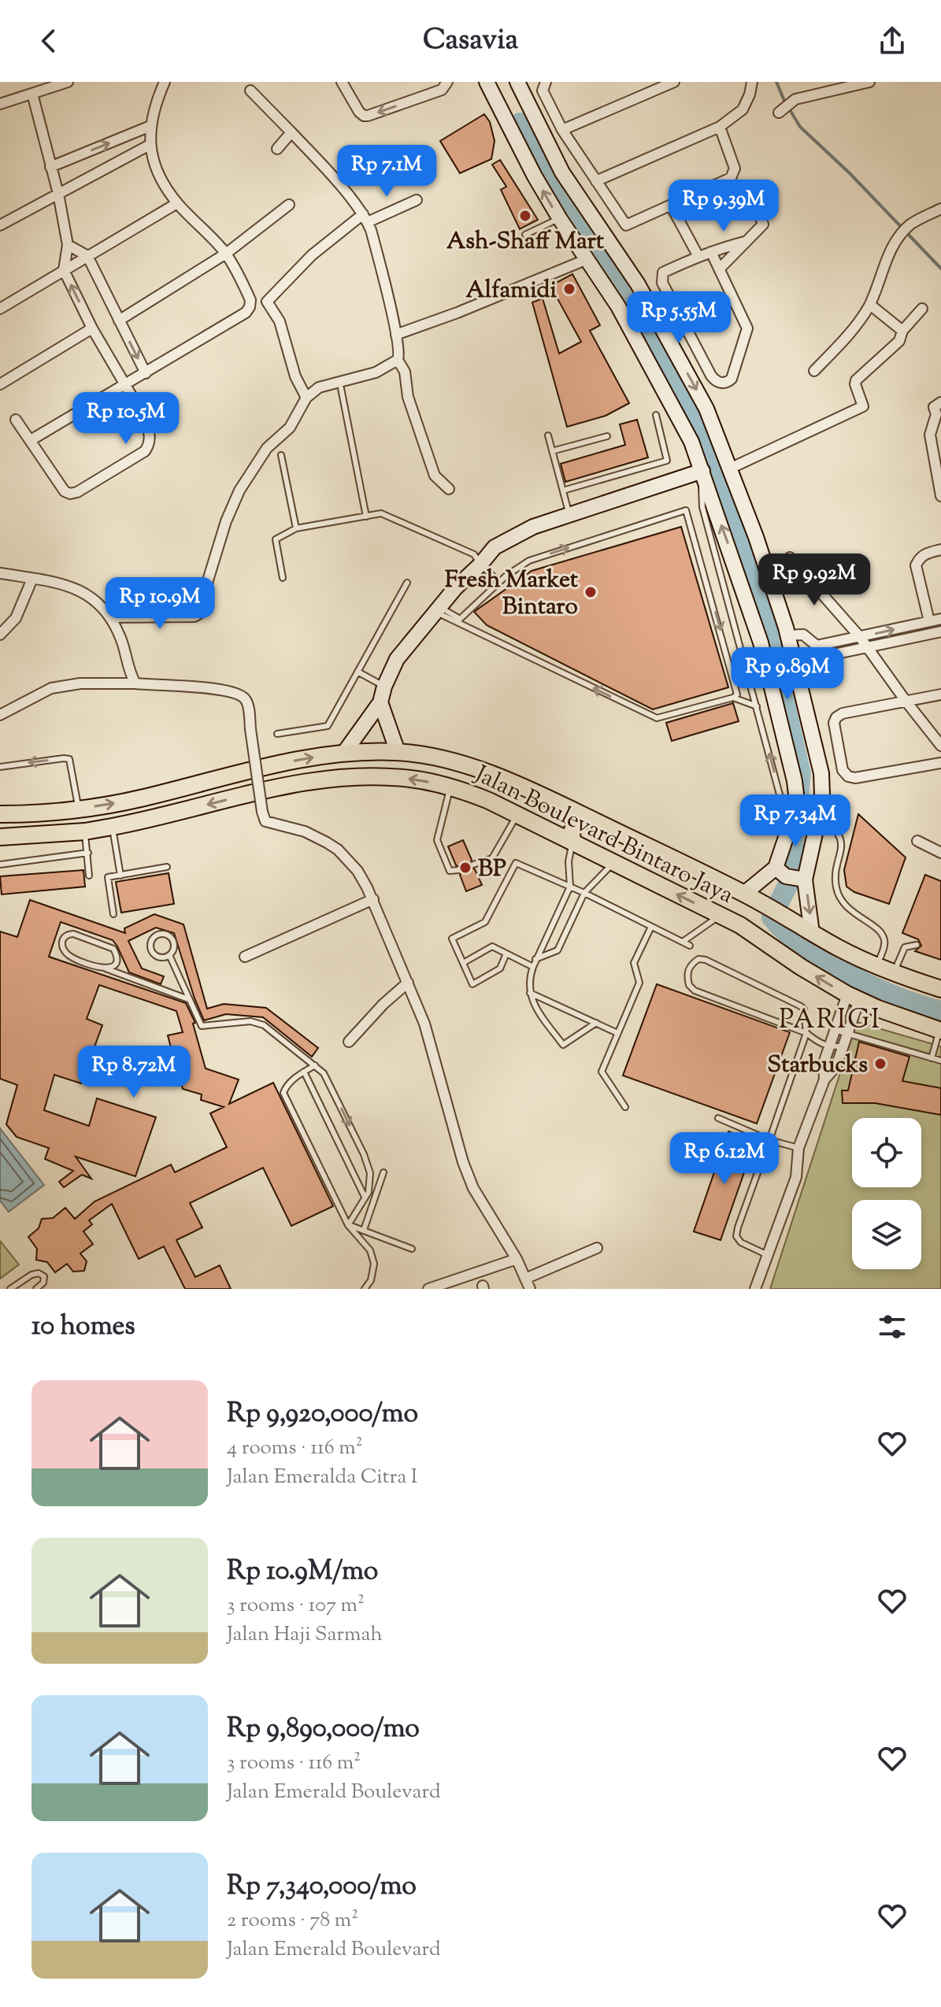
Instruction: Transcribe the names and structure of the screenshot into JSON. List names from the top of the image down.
{
  "streets": {
    "main road": ["Jalan Boulevard Bintaro Jaya"]
  },
  "districts": ["PARIGI"],
  "places": [
    "Ash-Shaff Mart",
    "Alfamidi",
    "Fresh Market Bintaro",
    "BP",
    "Starbucks"
  ],
  "page": {
    "header": "Casavia",
    "price": [
      "Rp 7.1M",
      "Rp 9.39M",
      "Rp 5.55M",
      "Rp 10.5M",
      "Rp 9.92M",
      "Rp 10.9M",
      "Rp 9.89M",
      "Rp 7.34M",
      "Rp 8.72M",
      "Rp 6.12M"
    ],
    "heading": "10 homes",
    "list": [
      {
        "name": "Rp 9,920,000/mo",
        "note": "4 rooms · 116 m² · Jalan Emeralda Citra I"
      },
      {
        "name": "Rp 10.9M/mo",
        "note": "3 rooms · 107 m² · Jalan Haji Sarmah"
      },
      {
        "name": "Rp 9,890,000/mo",
        "note": "3 rooms · 116 m² · Jalan Emerald Boulevard"
      },
      {
        "name": "Rp 7,340,000/mo",
        "note": "2 rooms · 78 m² · Jalan Emerald Boulevard"
      }
    ]
  }
}
